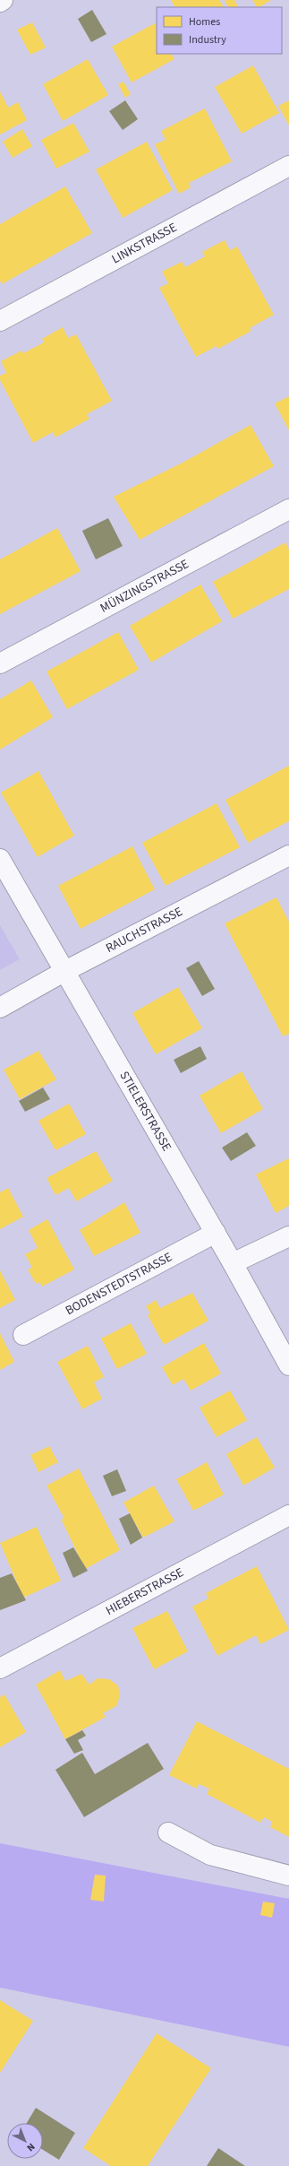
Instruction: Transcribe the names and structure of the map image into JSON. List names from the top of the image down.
{
  "streets": {
    "street": [
      "LINKSTRASSE",
      "MÜNZINGSTRASSE",
      "RAUCHSTRASSE",
      "STIELERSTRASSE",
      "BODENSTEDTSTRASSE",
      "HIEBERSTRASSE"
    ]
  },
  "crossings": [
    ["RAUCHSTRASSE", "STIELERSTRASSE"],
    ["STIELERSTRASSE", "BODENSTEDTSTRASSE"]
  ],
  "legend": ["Homes", "Industry"],
  "north": "bottom right"
}
